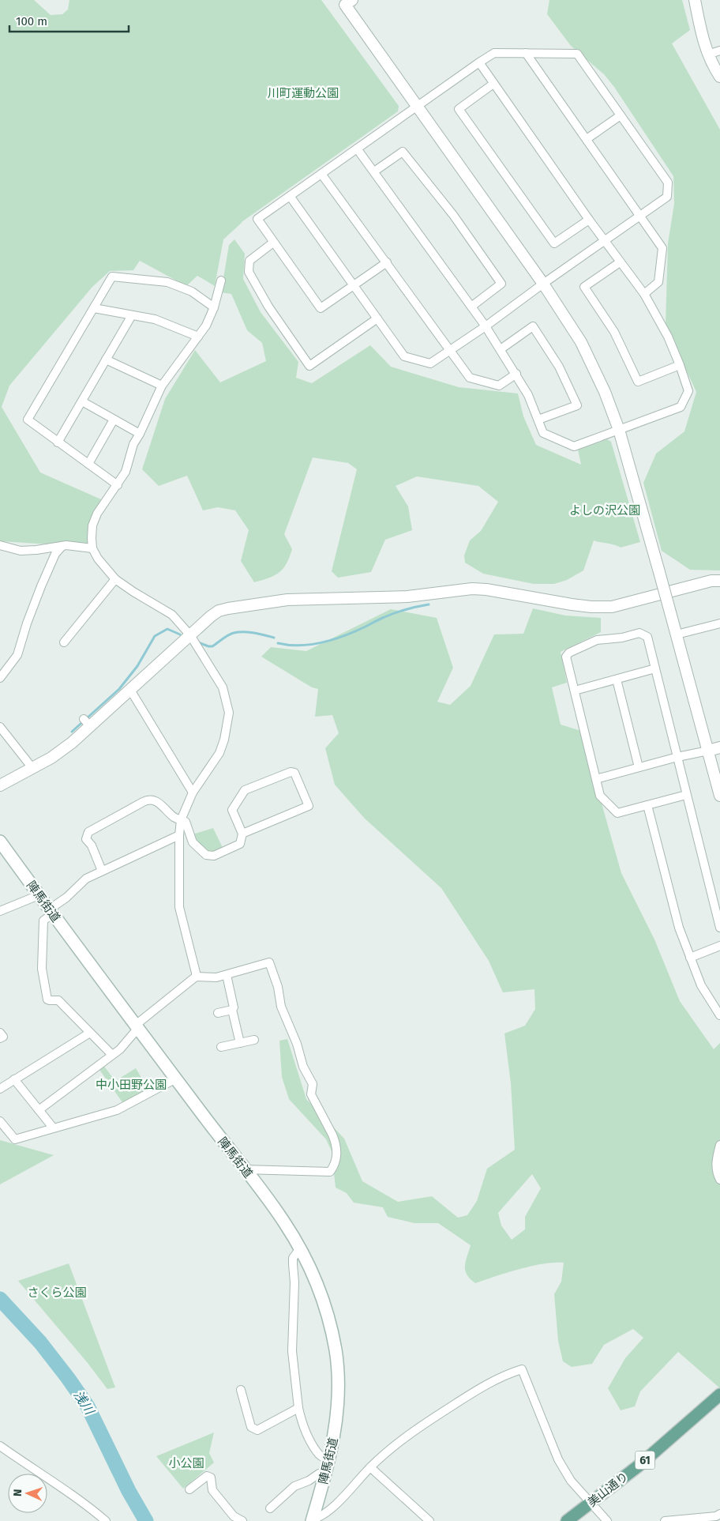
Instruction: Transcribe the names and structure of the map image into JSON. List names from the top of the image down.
{
  "streets": {
    "main road": ["陣馬街道", "61", "美山通り"]
  },
  "water": ["浅川"],
  "parks": [
    "川町運動公園",
    "よしの沢公園",
    "中小田野公園",
    "さくら公園",
    "小公園"
  ],
  "scale_bar": "100 m",
  "north": "left"
}
